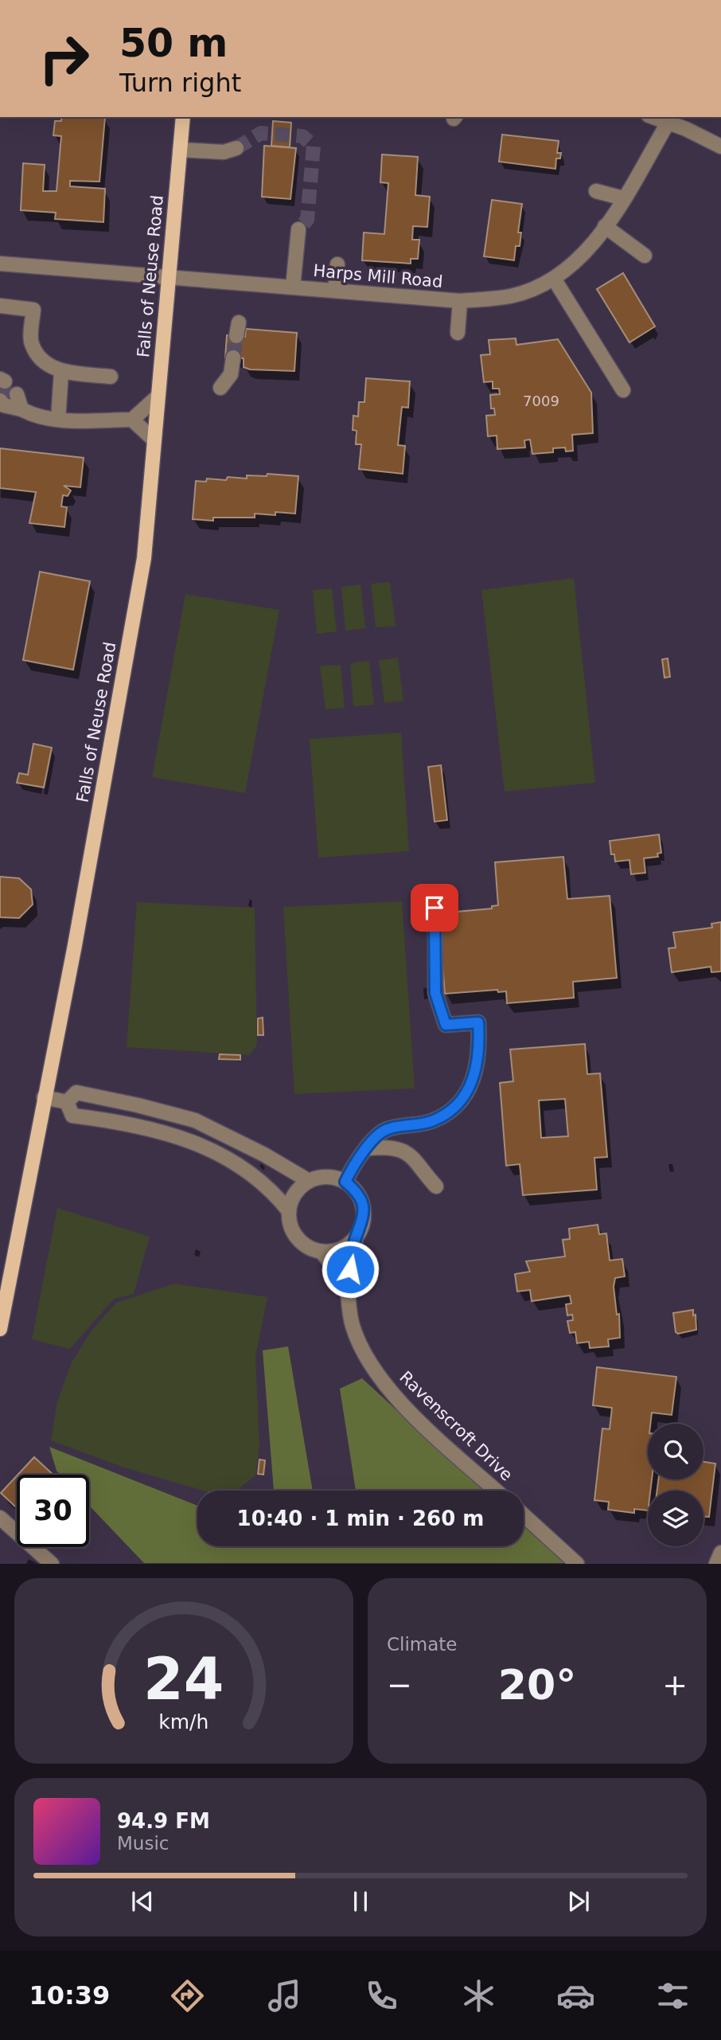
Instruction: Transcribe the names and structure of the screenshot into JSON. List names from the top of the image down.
{
  "streets": {
    "main road": ["Falls of Neuse Road"],
    "street": ["Harps Mill Road", "Ravenscroft Drive"]
  },
  "crossings": [
    ["Falls of Neuse Road", "Harps Mill Road"]
  ],
  "house_numbers": ["7009"],
  "page": {
    "turn": ["50 m", "Turn right"],
    "limit": "30",
    "trip": "10:40 · 1 min · 260 m",
    "tile": "Climate",
    "heat": ["−", "20°", "+"],
    "song": ["94.9 FM", "Music"],
    "tabs": "10:39",
    "gauge": ["24", "km/h"]
  }
}
